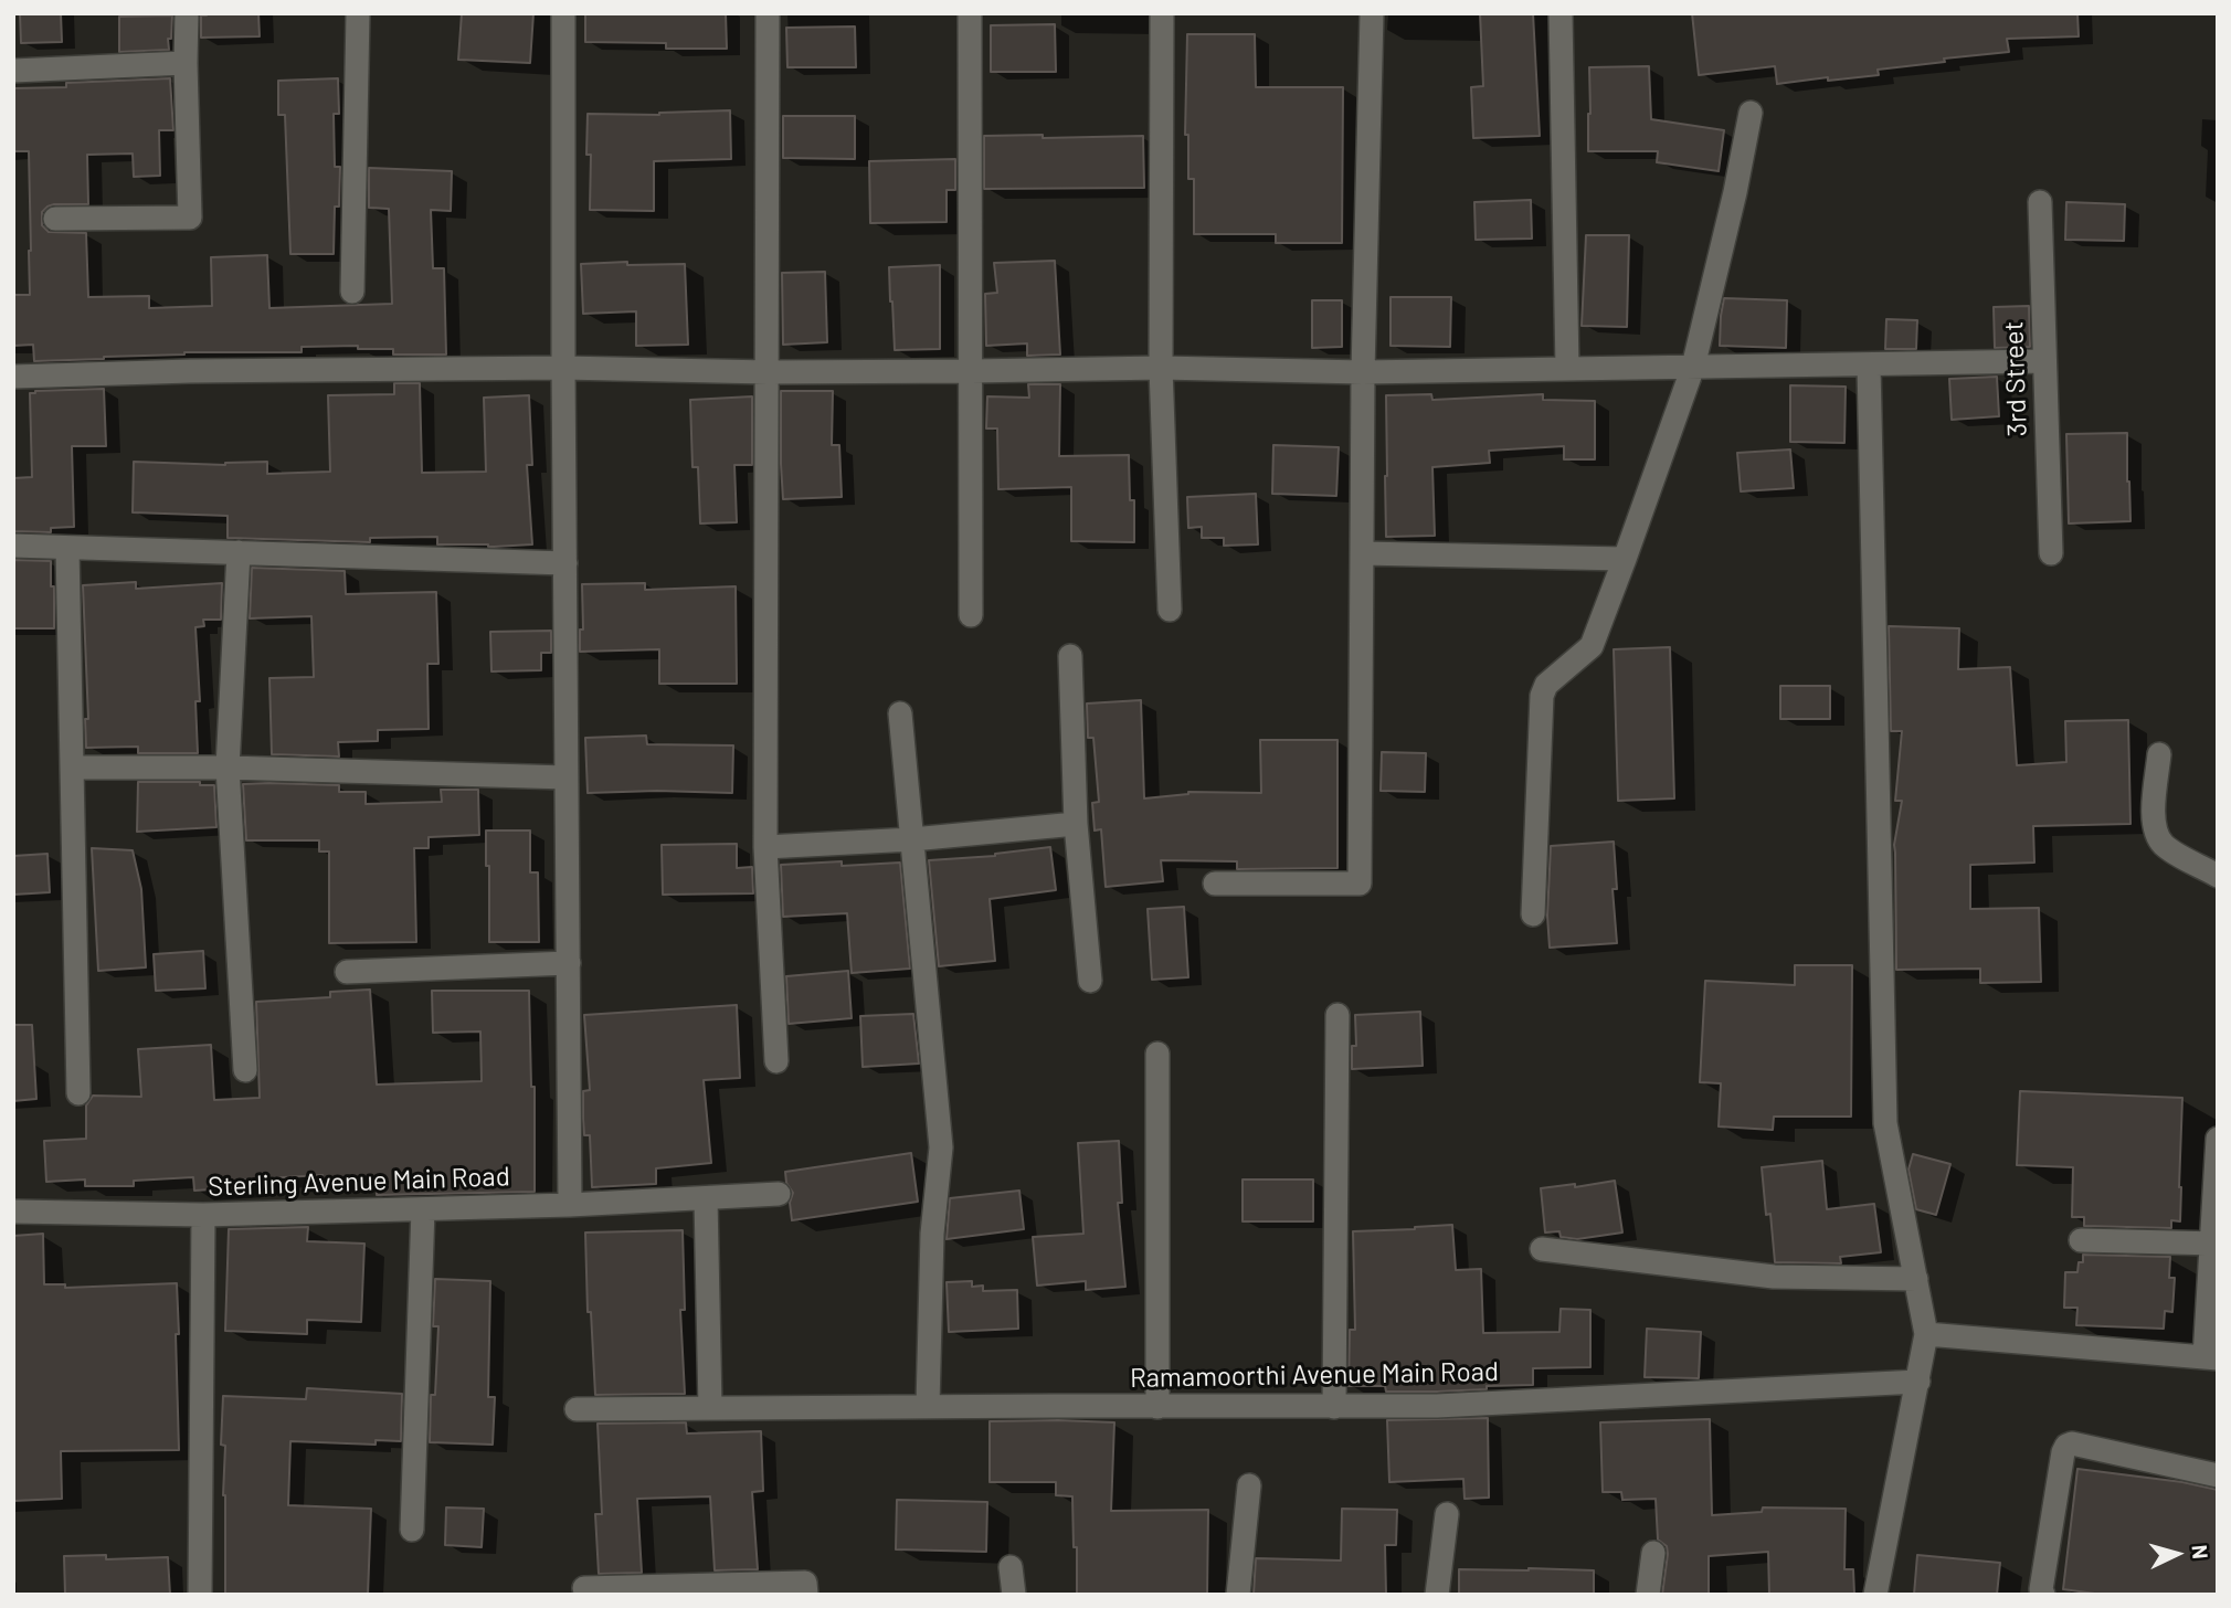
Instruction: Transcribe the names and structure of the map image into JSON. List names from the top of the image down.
{
  "streets": {
    "street": ["3rd Street", "Sterling Avenue Main Road", "Ramamoorthi Avenue Main Road"]
  },
  "north": "right"
}
